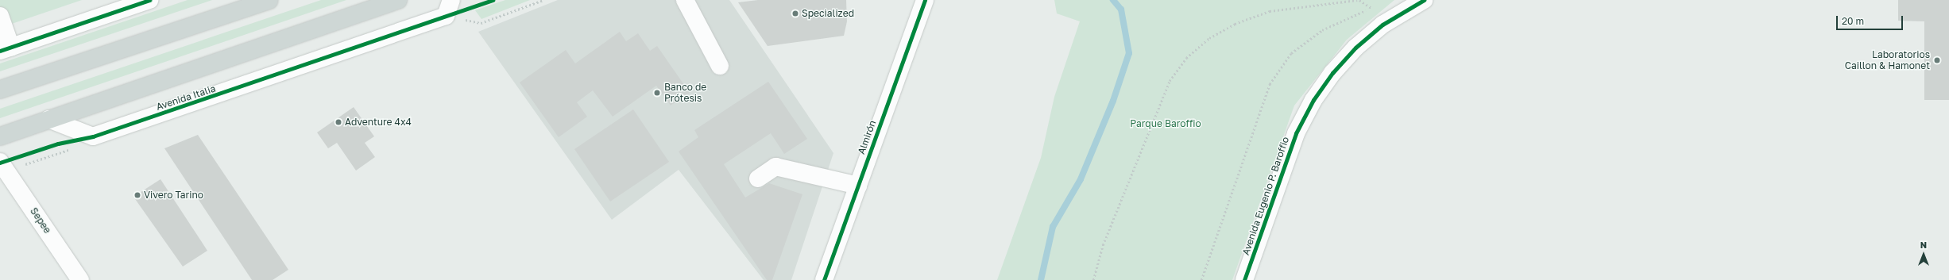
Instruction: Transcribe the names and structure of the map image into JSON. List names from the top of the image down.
{
  "streets": {
    "street": [
      "Avenida Italia",
      "Almirón",
      "Avenida Eugenio P. Baroffio",
      "Sepee"
    ]
  },
  "parks": ["Parque Baroffio"],
  "places": [
    "Specialized",
    "Laboratorios Caillon & Hamonet",
    "Banco de Prótesis",
    "Adventure 4x4",
    "Vivero Tarino"
  ],
  "scale_bar": "20 m",
  "north": "top"
}
